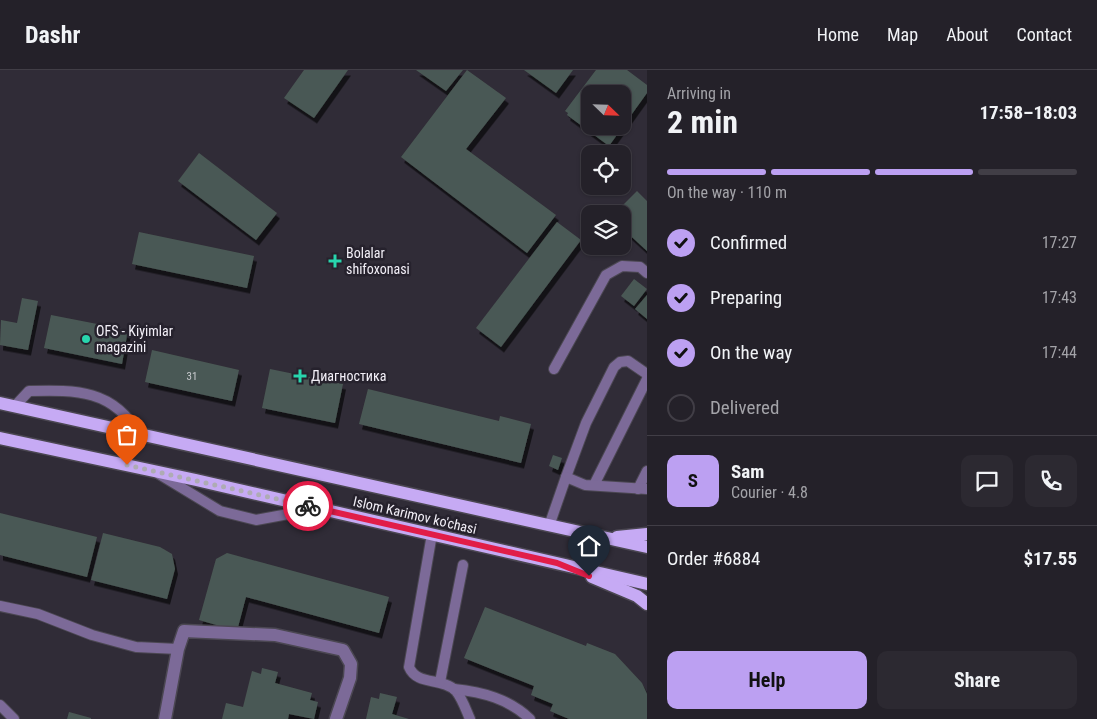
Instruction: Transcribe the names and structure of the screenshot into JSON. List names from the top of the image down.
{
  "streets": {
    "main road": ["Islom Karimov ko'chasi"]
  },
  "places": {
    "health": ["Bolalar shifoxonasi", "Диагностика"],
    "other": ["OFS - Kiyimlar magazini"]
  },
  "house_numbers": ["31"],
  "north": "bottom right",
  "page": {
    "header": "Dashr",
    "nav": [
      "Home",
      "Map",
      "About",
      "Contact"
    ],
    "heading": ["2 min", "Arriving in", "17:58–18:03"],
    "panel": [
      "Sam",
      "Courier · 4.8",
      "Order #6884",
      "$17.55"
    ],
    "bar": "On the way · 110 m",
    "list": [
      ["Confirmed", "17:27"],
      ["Preparing", "17:43"],
      ["On the way", "17:44"],
      "Delivered"
    ],
    "round": "S",
    "buttons": ["Help", "Share"]
  }
}
